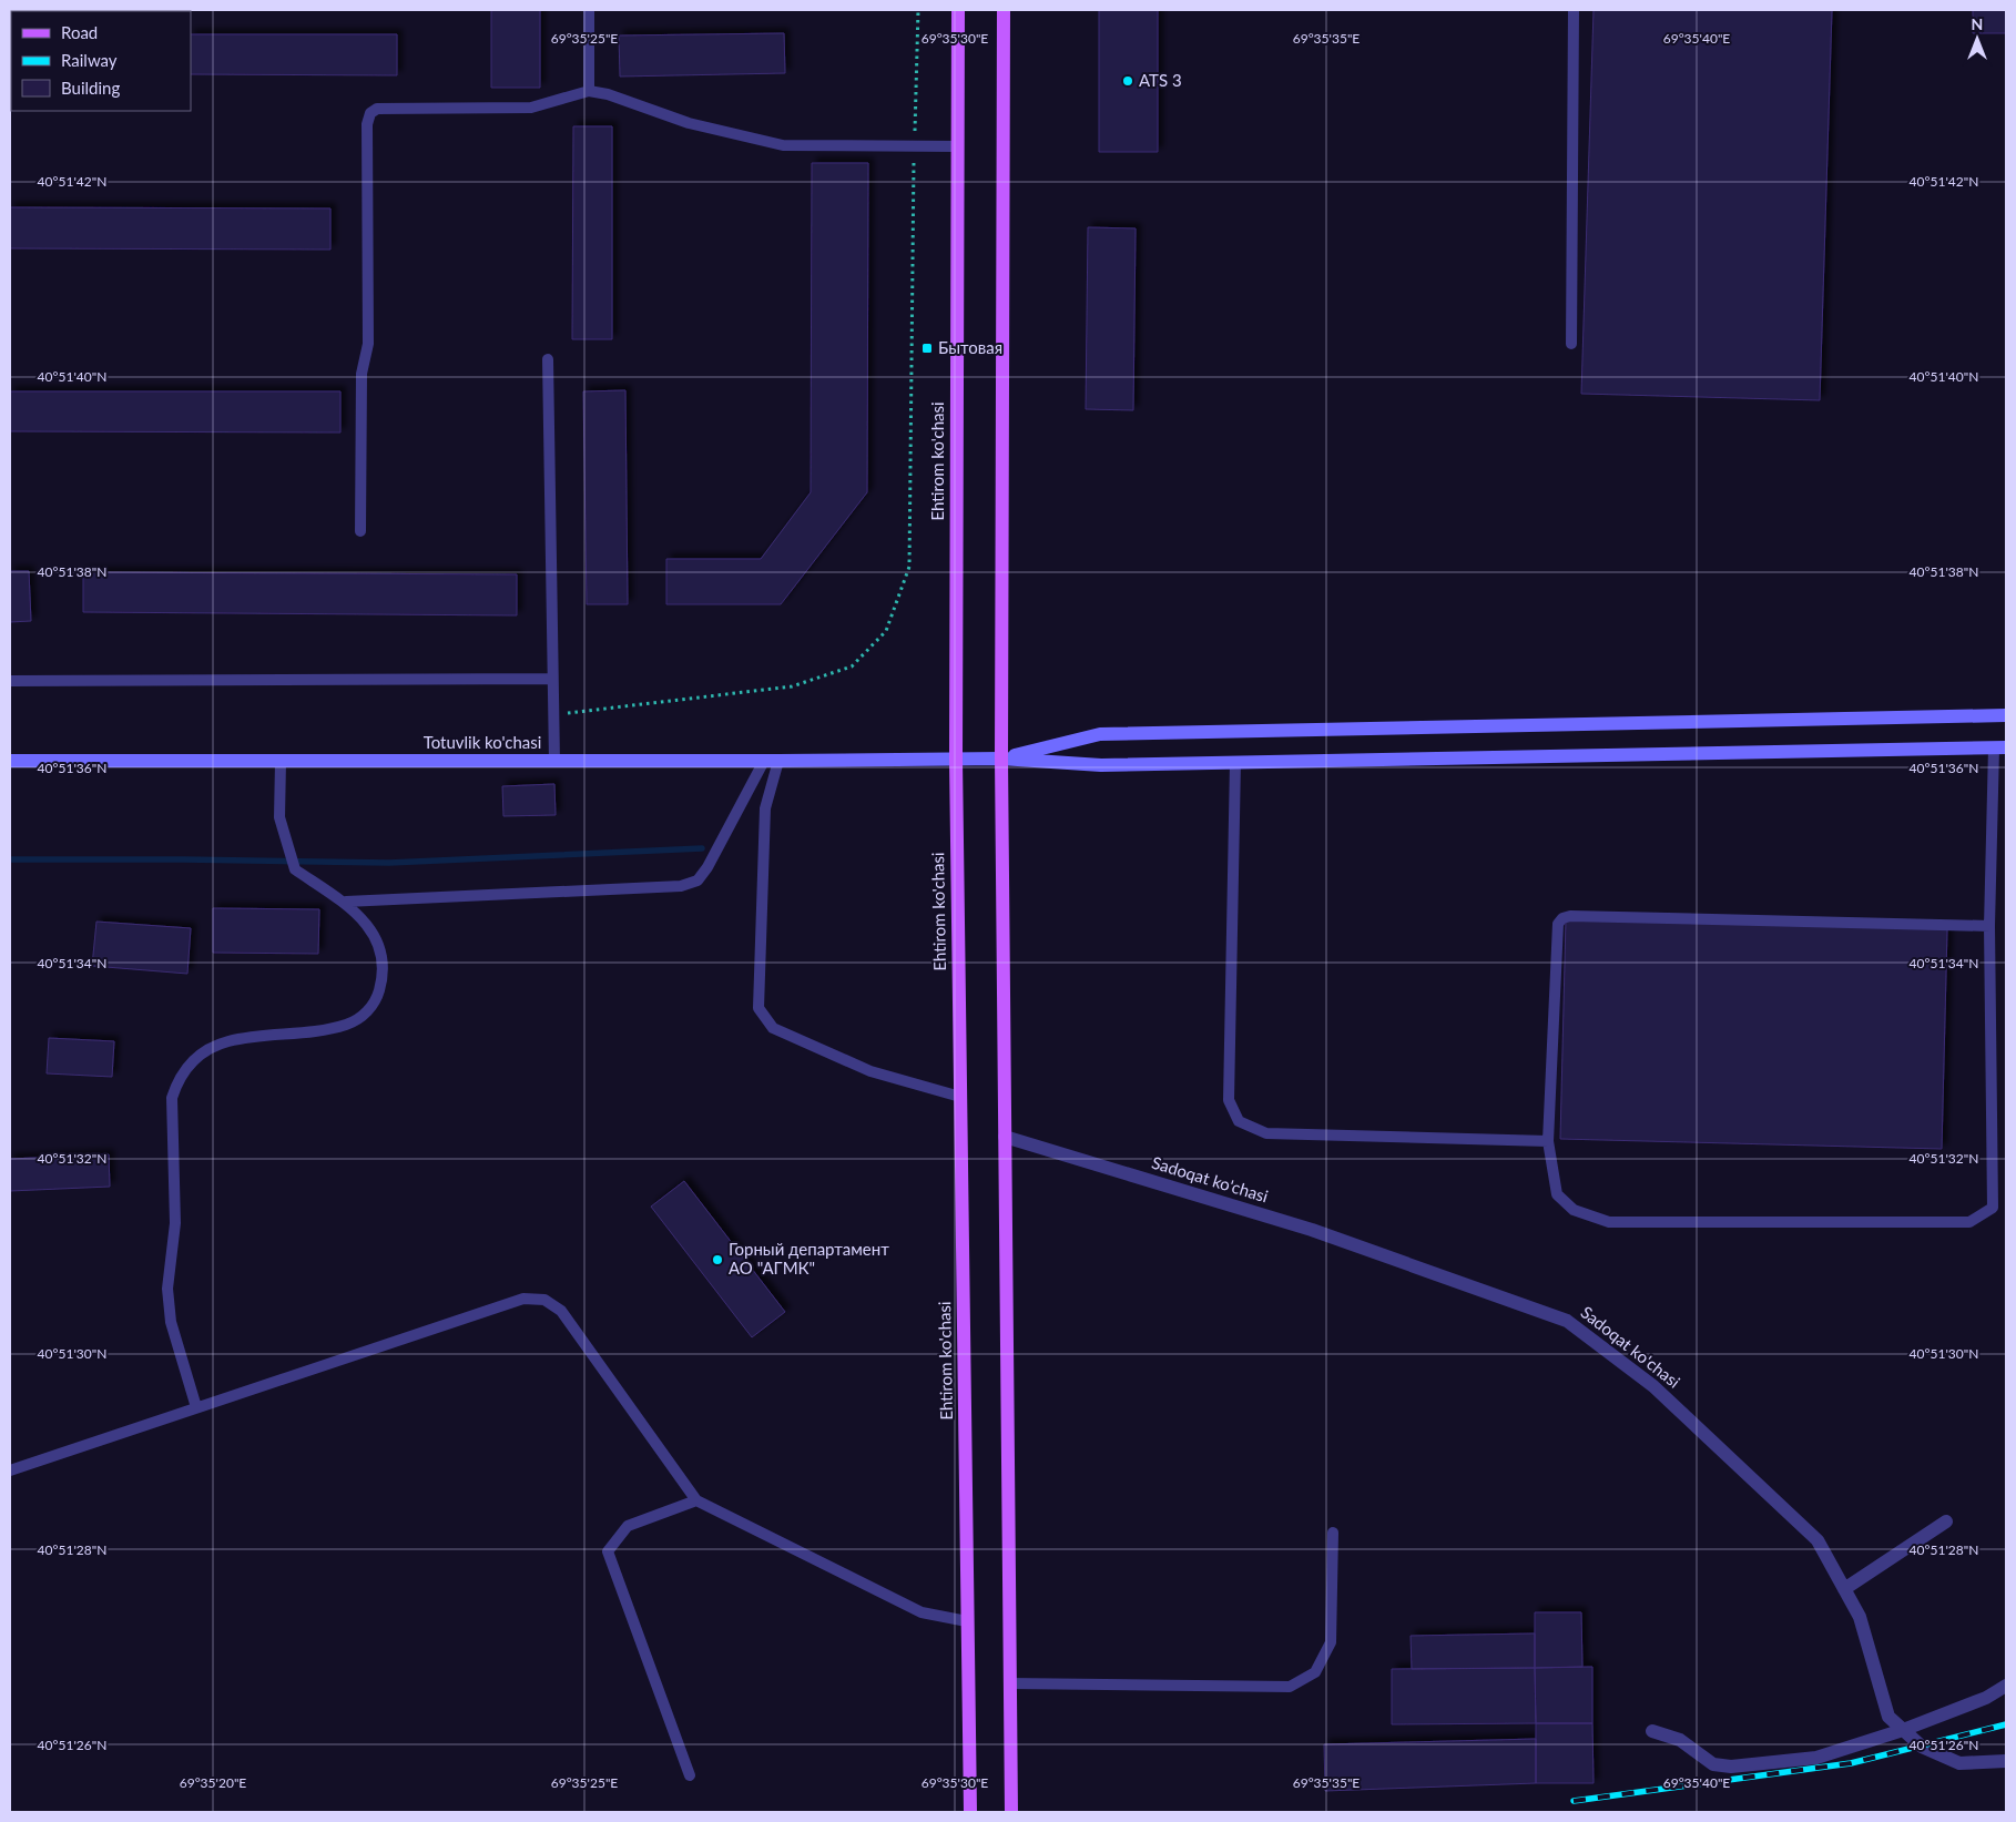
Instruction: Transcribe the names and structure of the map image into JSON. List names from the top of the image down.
{
  "streets": {
    "main road": ["Ehtirom ko'chasi", "Totuvlik ko'chasi"],
    "street": ["Sadoqat ko'chasi"]
  },
  "crossings": [
    ["Ehtirom ko'chasi", "Totuvlik ko'chasi"]
  ],
  "places": {
    "other": ["ATS 3", "Горный департамент АО \"АГМК\""],
    "transit": ["Бытовая"]
  },
  "legend": ["Road", "Railway", "Building"],
  "north": "top",
  "coordinates": [
    "69°35'25\"E",
    "69°35'30\"E",
    "69°35'35\"E",
    "69°35'40\"E",
    "40°51'42\"N",
    "40°51'40\"N",
    "40°51'38\"N",
    "40°51'36\"N",
    "40°51'34\"N",
    "40°51'32\"N",
    "40°51'30\"N",
    "40°51'28\"N",
    "40°51'26\"N",
    "69°35'20\"E"
  ]
}
